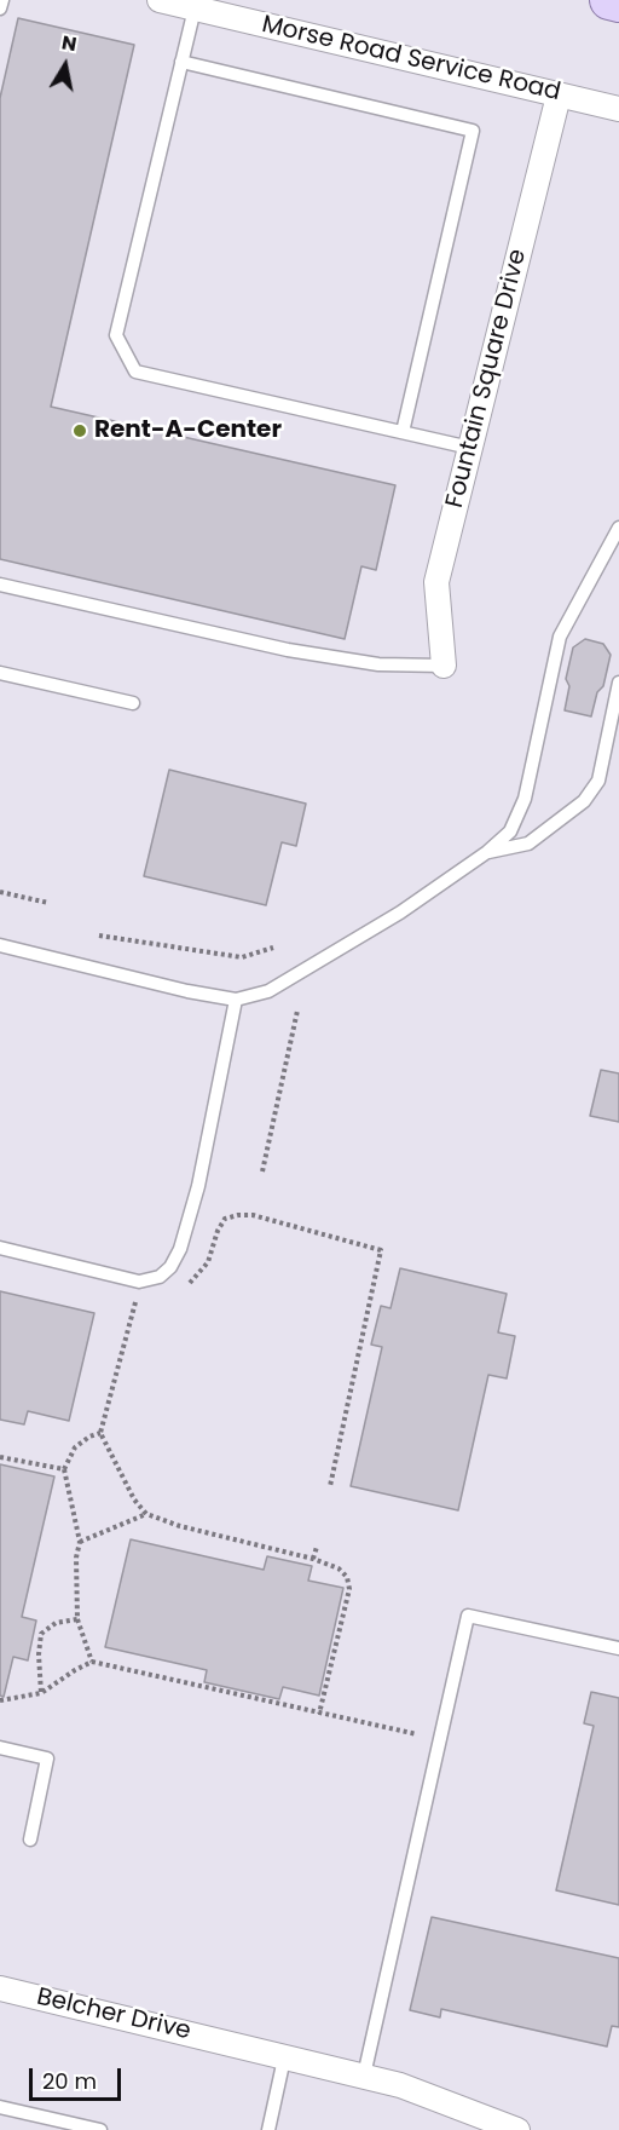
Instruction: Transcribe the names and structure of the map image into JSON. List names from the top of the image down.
{
  "streets": {
    "street": ["Morse Road Service Road", "Fountain Square Drive", "Belcher Drive"]
  },
  "crossings": [
    ["Morse Road Service Road", "Fountain Square Drive"]
  ],
  "places": ["Rent-A-Center"],
  "scale_bar": "20 m",
  "north": "top"
}
